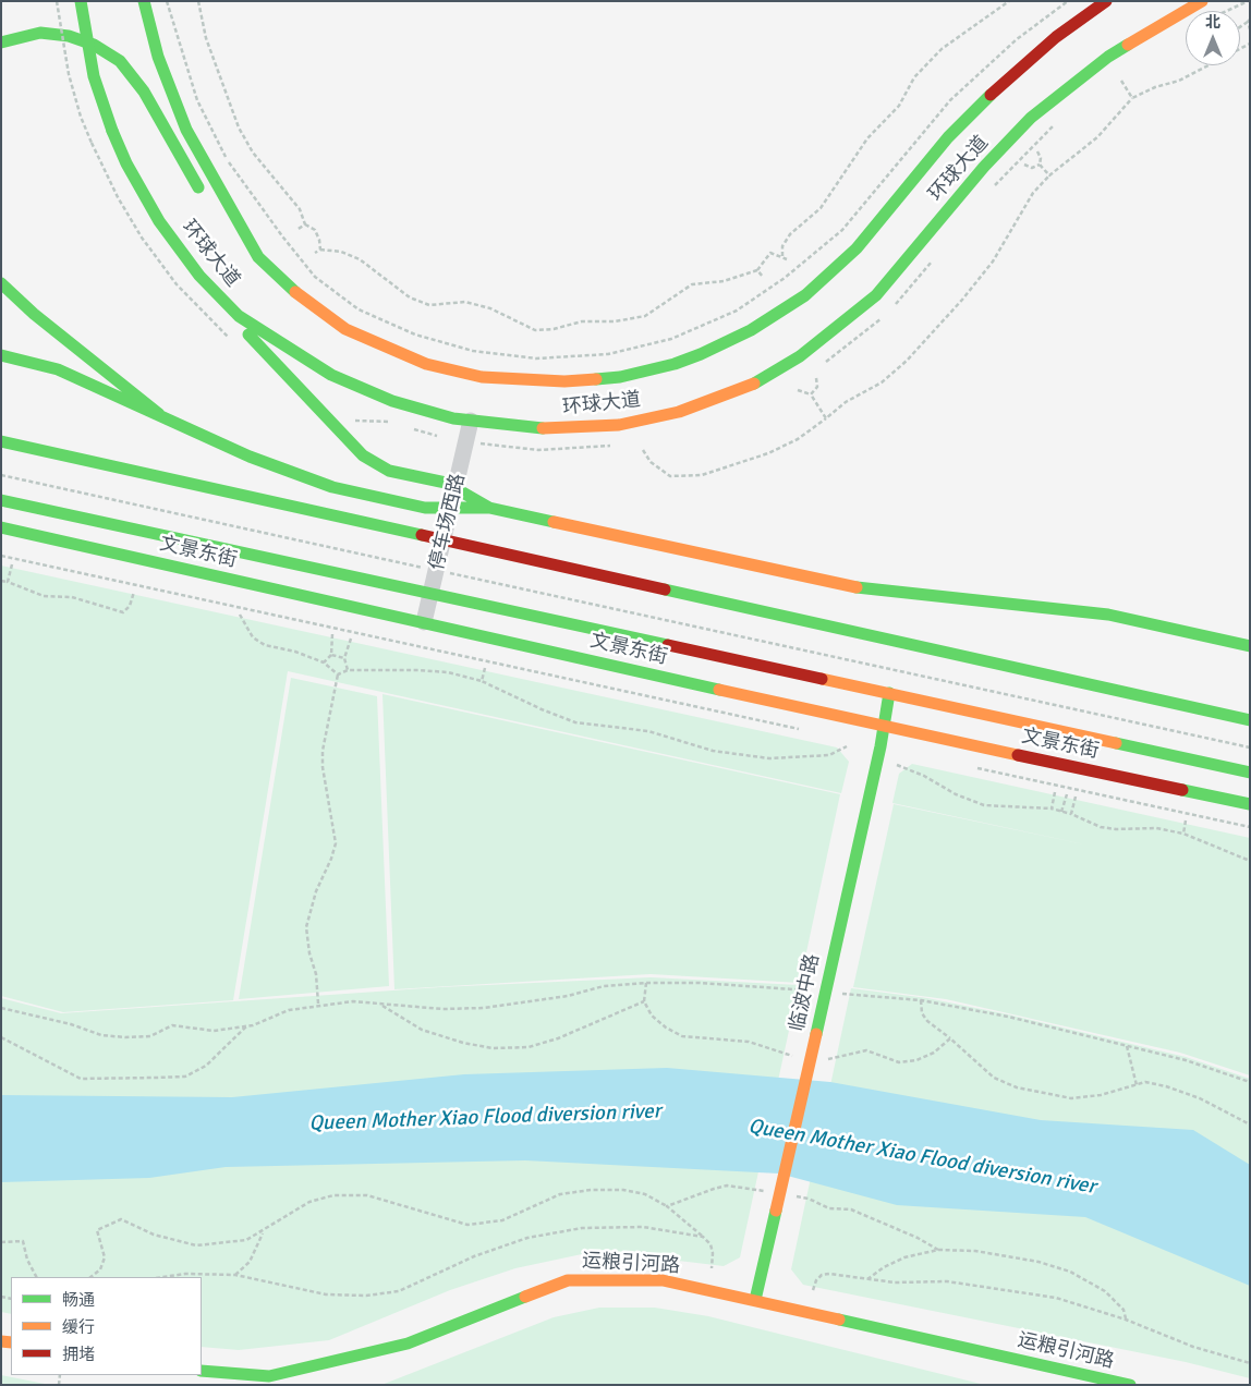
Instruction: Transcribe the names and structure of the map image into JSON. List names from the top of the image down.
{
  "streets": {
    "main road": [
      "环球大道",
      "文景东街",
      "临波中路",
      "运粮引河路"
    ],
    "street": ["停车场西路"]
  },
  "crossings": [
    ["环球大道", "停车场西路"],
    ["停车场西路", "文景东街"],
    ["文景东街", "临波中路"],
    ["临波中路", "运粮引河路"]
  ],
  "water": ["Queen Mother Xiao Flood diversion river"],
  "legend": ["畅通", "缓行", "拥堵"],
  "north": "top"
}
